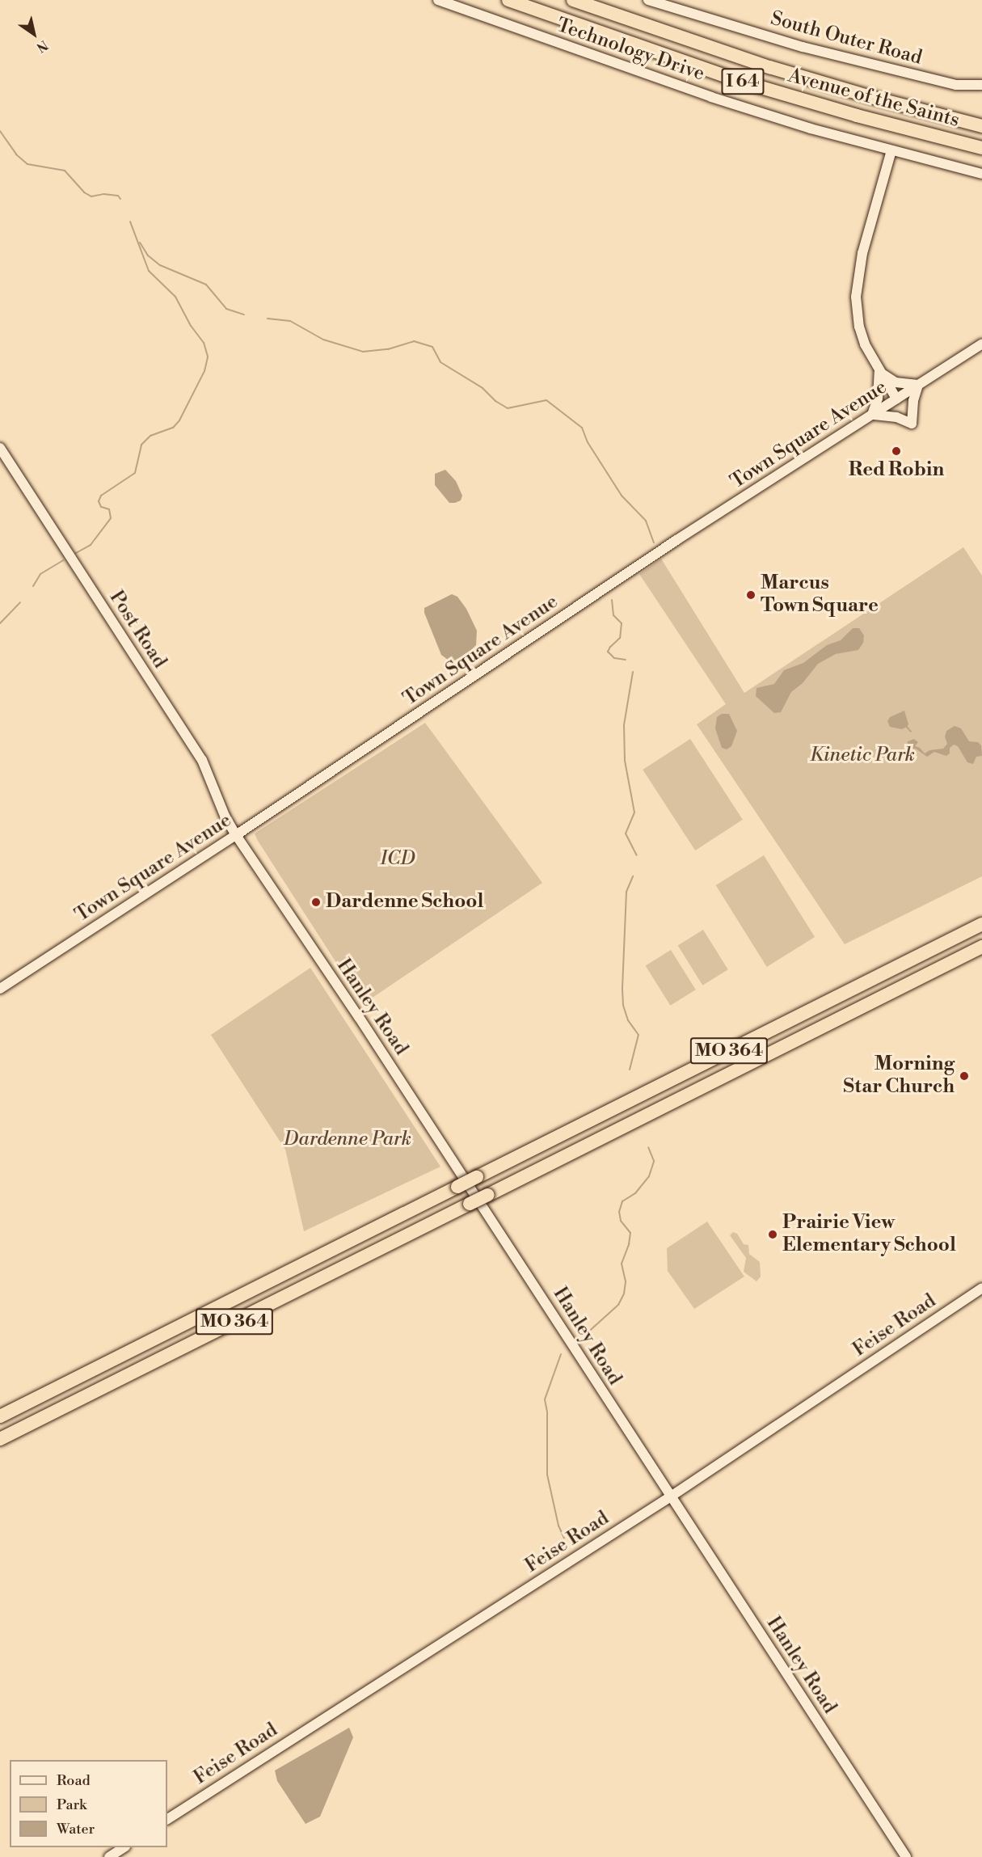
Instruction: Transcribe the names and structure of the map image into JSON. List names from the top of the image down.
{
  "streets": {
    "highway": ["I 64", "Avenue of the Saints", "MO 364"],
    "street": [
      "South Outer Road",
      "Technology Drive",
      "Town Square Avenue",
      "Post Road",
      "Hanley Road",
      "Feise Road"
    ]
  },
  "crossings": [
    ["Town Square Avenue", "Post Road"],
    ["Town Square Avenue", "Hanley Road"],
    ["Post Road", "Hanley Road"],
    ["Hanley Road", "Feise Road"]
  ],
  "parks": ["Kinetic Park", "ICD", "Dardenne Park"],
  "places": [
    "Red Robin",
    "Marcus Town Square",
    "Dardenne School",
    "Morning Star Church",
    "Prairie View Elementary School"
  ],
  "legend": ["Road", "Park", "Water"],
  "north": "bottom right"
}
